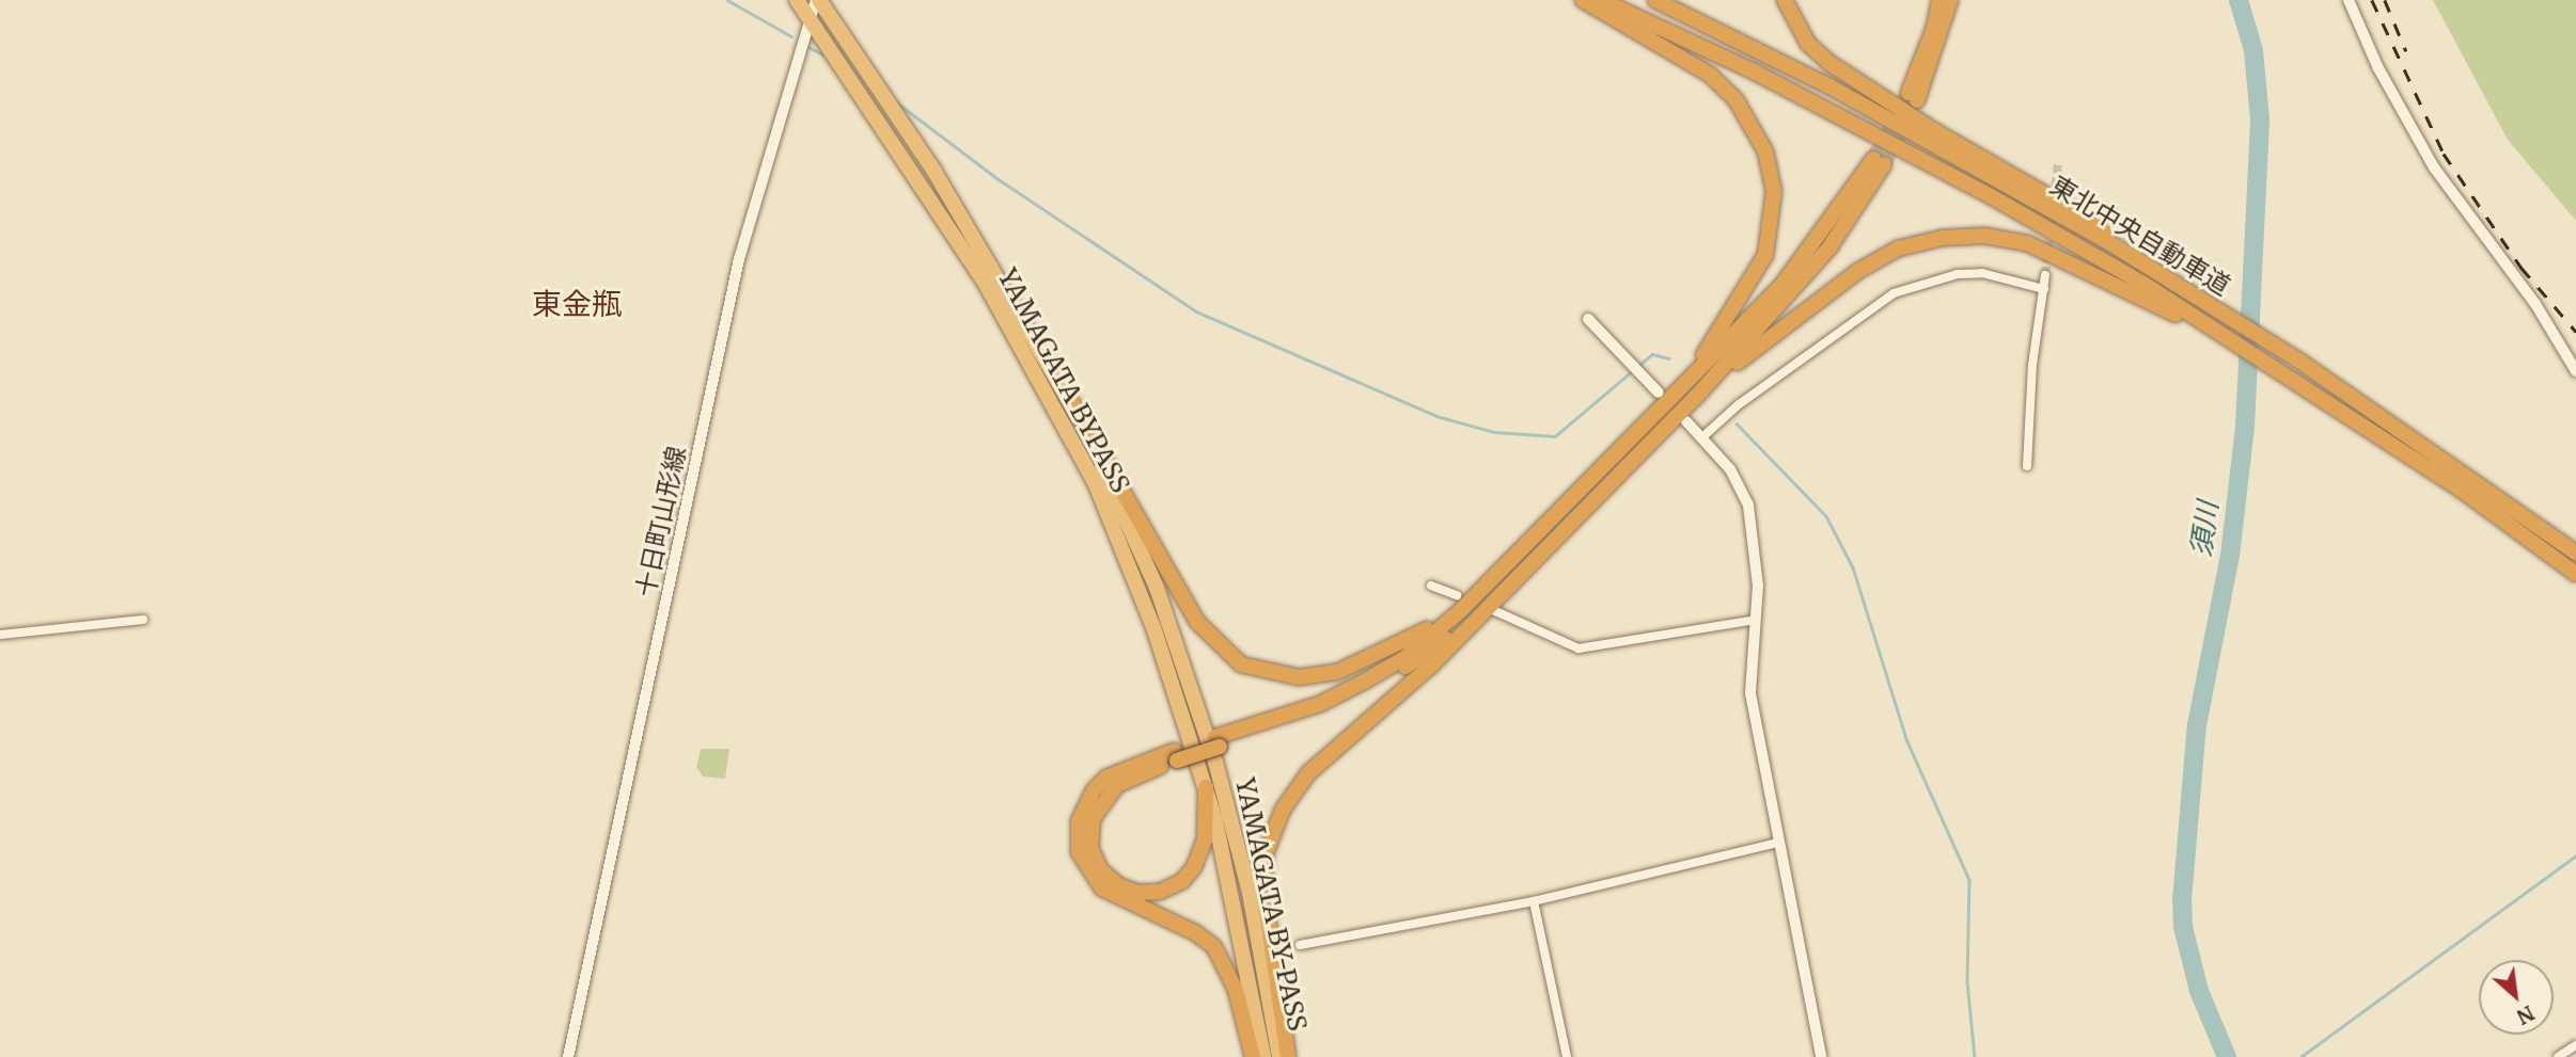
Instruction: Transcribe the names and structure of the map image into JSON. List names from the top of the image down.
{
  "streets": {
    "highway": ["東北中央自動車道", "YAMAGATA BYPASS"],
    "main road": ["十日町山形線"]
  },
  "crossings": [
    ["YAMAGATA BYPASS", "十日町山形線"]
  ],
  "districts": ["東金瓶"],
  "water": ["須川"],
  "north": "bottom right"
}
